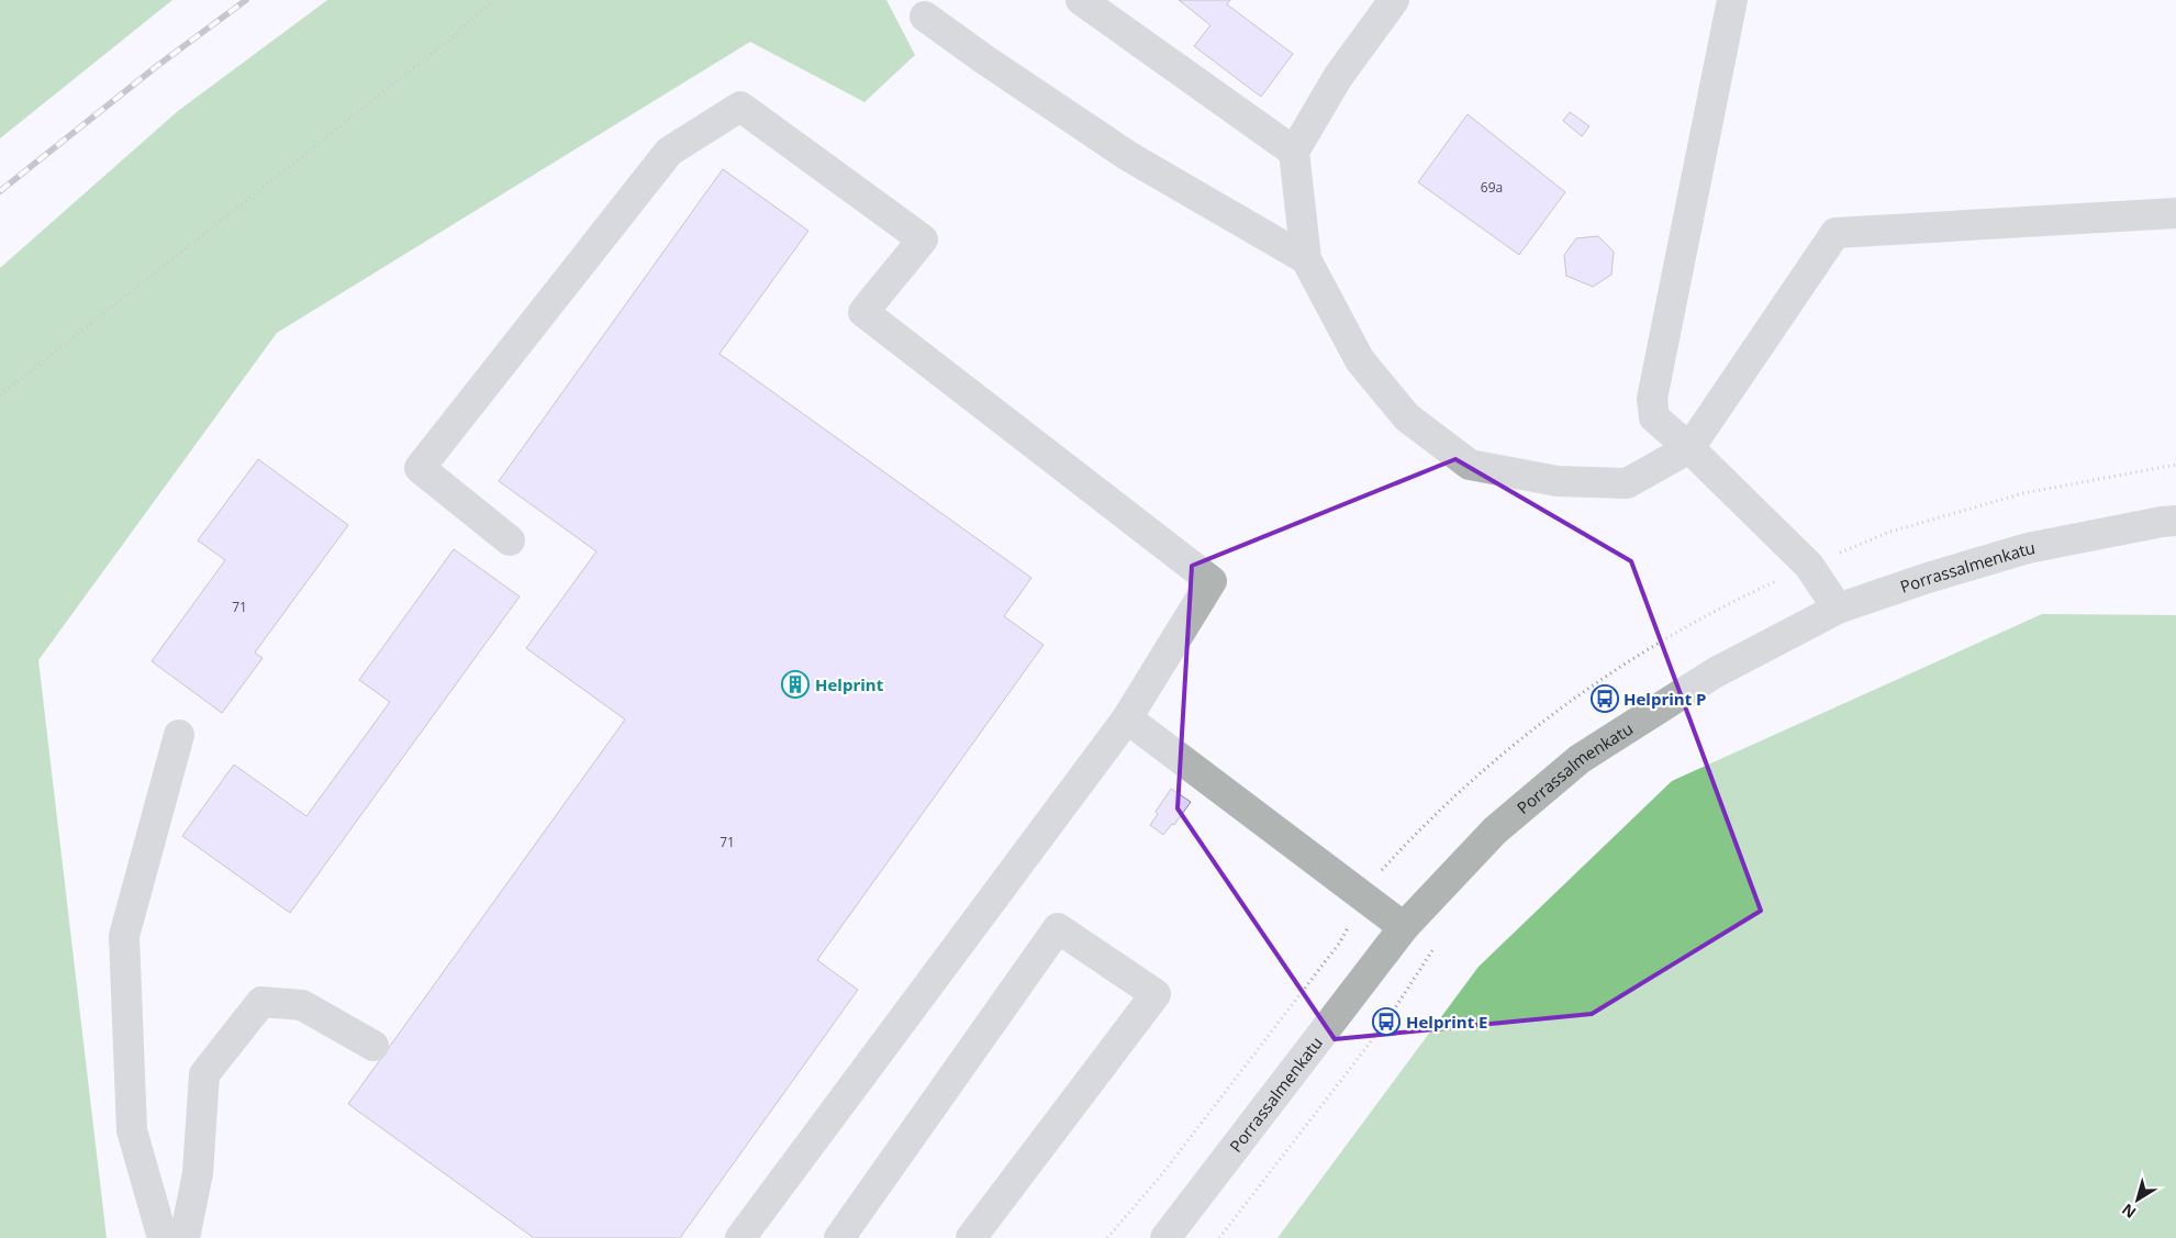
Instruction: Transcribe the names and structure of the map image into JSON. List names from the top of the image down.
{
  "streets": {
    "street": ["Porrassalmenkatu"]
  },
  "places": {
    "building": ["Helprint"],
    "bus stop": ["Helprint P", "Helprint E"]
  },
  "house_numbers": ["69a", "71", "71"],
  "north": "bottom left"
}
